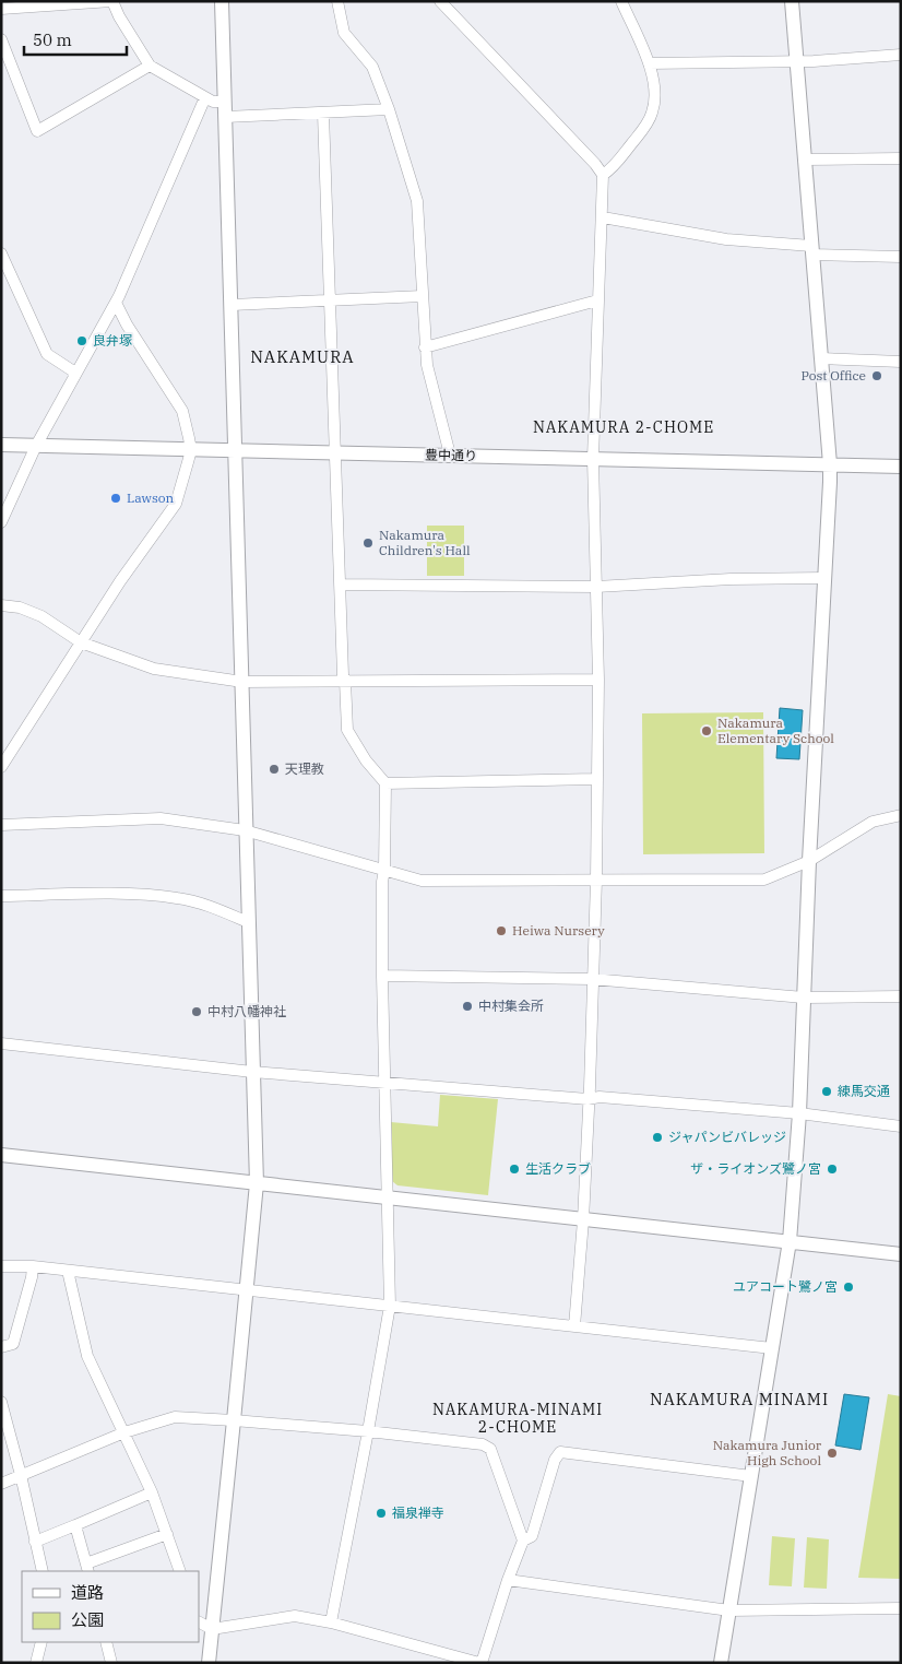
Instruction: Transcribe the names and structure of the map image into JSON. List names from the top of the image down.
{
  "streets": {
    "street": ["豊中通り"]
  },
  "districts": [
    "NAKAMURA",
    "NAKAMURA 2-CHOME",
    "NAKAMURA MINAMI",
    "NAKAMURA-MINAMI 2-CHOME"
  ],
  "places": [
    "良弁塚",
    "Post Office",
    "Lawson",
    "Nakamura Children's Hall",
    "Nakamura Elementary School",
    "天理教",
    "Heiwa Nursery",
    "中村集会所",
    "中村八幡神社",
    "練馬交通",
    "ジャパンビバレッジ",
    "生活クラブ",
    "ザ・ライオンズ鷺ノ宮",
    "ユアコート鷺ノ宮",
    "Nakamura Junior High School",
    "福泉禅寺"
  ],
  "legend": ["道路", "公園"],
  "scale_bar": "50 m"
}
